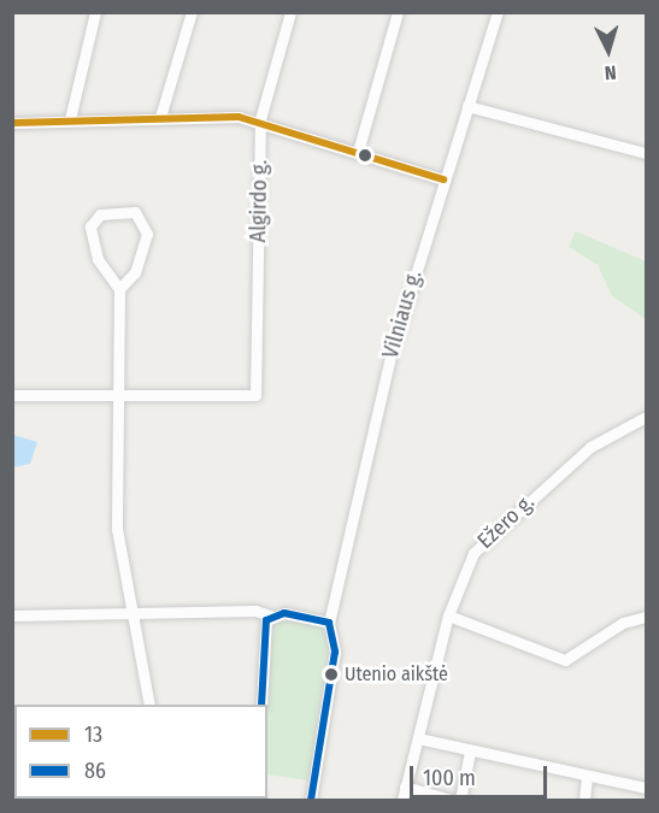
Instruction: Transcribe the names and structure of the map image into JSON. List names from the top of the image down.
{
  "streets": {
    "street": ["Algirdo g.", "Vilniaus g.", "Ežero g."]
  },
  "places": ["Utenio aikštė"],
  "lines": ["transit line 13", "transit line 86"],
  "legend": ["13", "86"],
  "scale_bar": "100 m",
  "north": "bottom"
}
